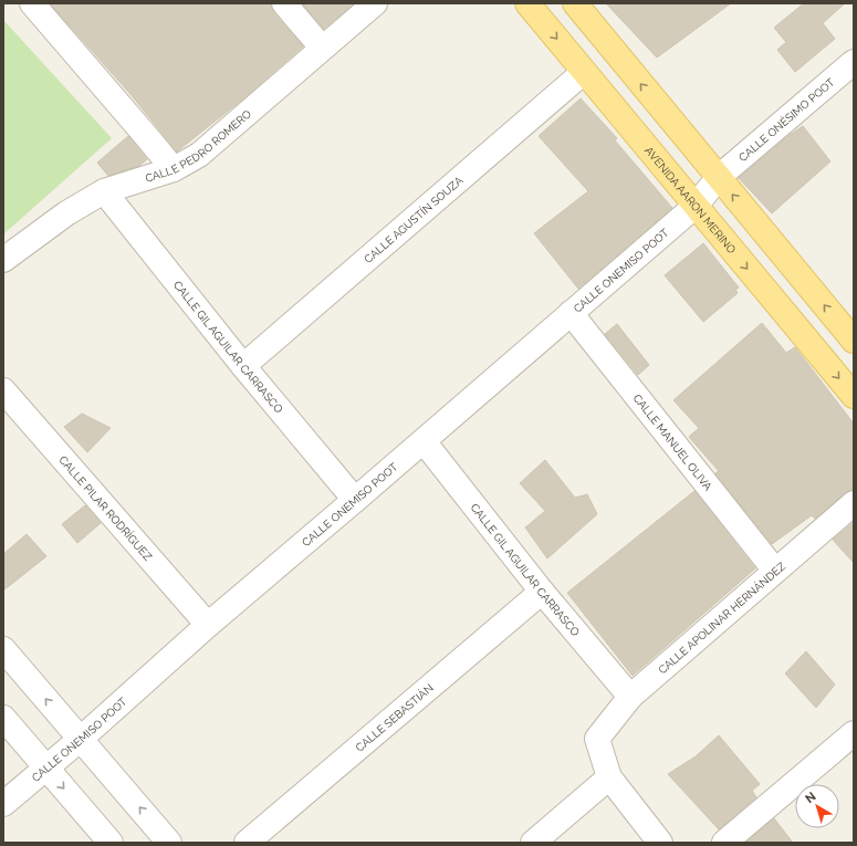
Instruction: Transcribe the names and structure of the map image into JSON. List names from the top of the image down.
{
  "streets": {
    "main road": ["AVENIDA AARON MERINO"],
    "street": [
      "CALLE ONÉSIMO POOT",
      "CALLE PEDRO ROMERO",
      "CALLE AGUSTÍN SOUZA",
      "CALLE ONEMISO POOT",
      "CALLE GIL AGUILAR CARRASCO",
      "CALLE MANUEL OLIVA",
      "CALLE PILAR RODRÍGUEZ",
      "CALLE APOLINAR HERNÁNDEZ",
      "CALLE SEBASTIÁN"
    ]
  },
  "crossings": [
    ["CALLE ONÉSIMO POOT", "AVENIDA AARON MERINO"],
    ["CALLE ONÉSIMO POOT", "CALLE ONEMISO POOT"],
    ["CALLE PEDRO ROMERO", "CALLE GIL AGUILAR CARRASCO"],
    ["AVENIDA AARON MERINO", "CALLE AGUSTÍN SOUZA"],
    ["AVENIDA AARON MERINO", "CALLE ONEMISO POOT"],
    ["CALLE AGUSTÍN SOUZA", "CALLE GIL AGUILAR CARRASCO"],
    ["CALLE ONEMISO POOT", "CALLE GIL AGUILAR CARRASCO"],
    ["CALLE ONEMISO POOT", "CALLE MANUEL OLIVA"],
    ["CALLE ONEMISO POOT", "CALLE PILAR RODRÍGUEZ"],
    ["CALLE GIL AGUILAR CARRASCO", "CALLE APOLINAR HERNÁNDEZ"],
    ["CALLE GIL AGUILAR CARRASCO", "CALLE SEBASTIÁN"],
    ["CALLE MANUEL OLIVA", "CALLE APOLINAR HERNÁNDEZ"]
  ],
  "north": "top left"
}
